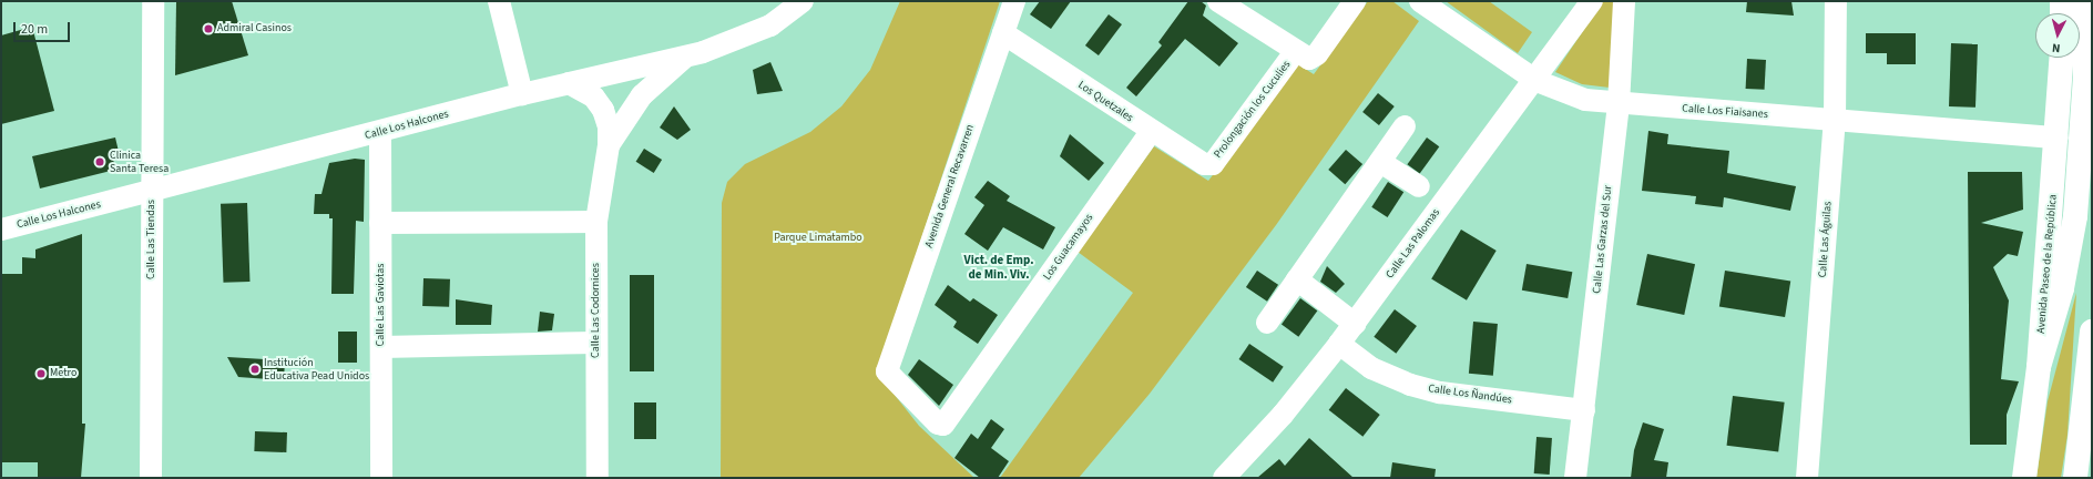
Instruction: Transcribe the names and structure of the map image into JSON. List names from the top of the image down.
{
  "streets": {
    "main road": ["Avenida Paseo de la República"],
    "street": [
      "Los Quetzales",
      "Prolongación los Cuculies",
      "Calle Los Fiaisanes",
      "Calle Los Halcones",
      "Avenida General Recavarren",
      "Calle Las Tiendas",
      "Calle Las Garzas del Sur",
      "Calle Las Águilas",
      "Calle Las Palomas",
      "Los Guacamayos",
      "Calle Las Gaviotas",
      "Calle Las Codornices",
      "Calle Los Ñandúes"
    ]
  },
  "crossings": [
    ["Los Quetzales", "Prolongación los Cuculies"],
    ["Los Quetzales", "Avenida General Recavarren"],
    ["Los Quetzales", "Los Guacamayos"],
    ["Calle Los Fiaisanes", "Calle Las Garzas del Sur"],
    ["Calle Los Fiaisanes", "Calle Las Águilas"],
    ["Calle Los Fiaisanes", "Calle Las Palomas"],
    ["Calle Los Fiaisanes", "Avenida Paseo de la República"],
    ["Calle Los Halcones", "Calle Las Tiendas"],
    ["Calle Los Halcones", "Calle Las Gaviotas"],
    ["Calle Los Halcones", "Calle Las Codornices"],
    ["Avenida General Recavarren", "Los Guacamayos"],
    ["Calle Las Garzas del Sur", "Calle Los Ñandúes"],
    ["Calle Las Palomas", "Calle Los Ñandúes"]
  ],
  "districts": ["Vict. de Emp. de Min. Viv."],
  "parks": ["Parque Limatambo"],
  "places": [
    "Admiral Casinos",
    "Clinica Santa Teresa",
    "Institución Educativa Pead Unidos",
    "Metro"
  ],
  "scale_bar": "20 m",
  "north": "bottom"
}
